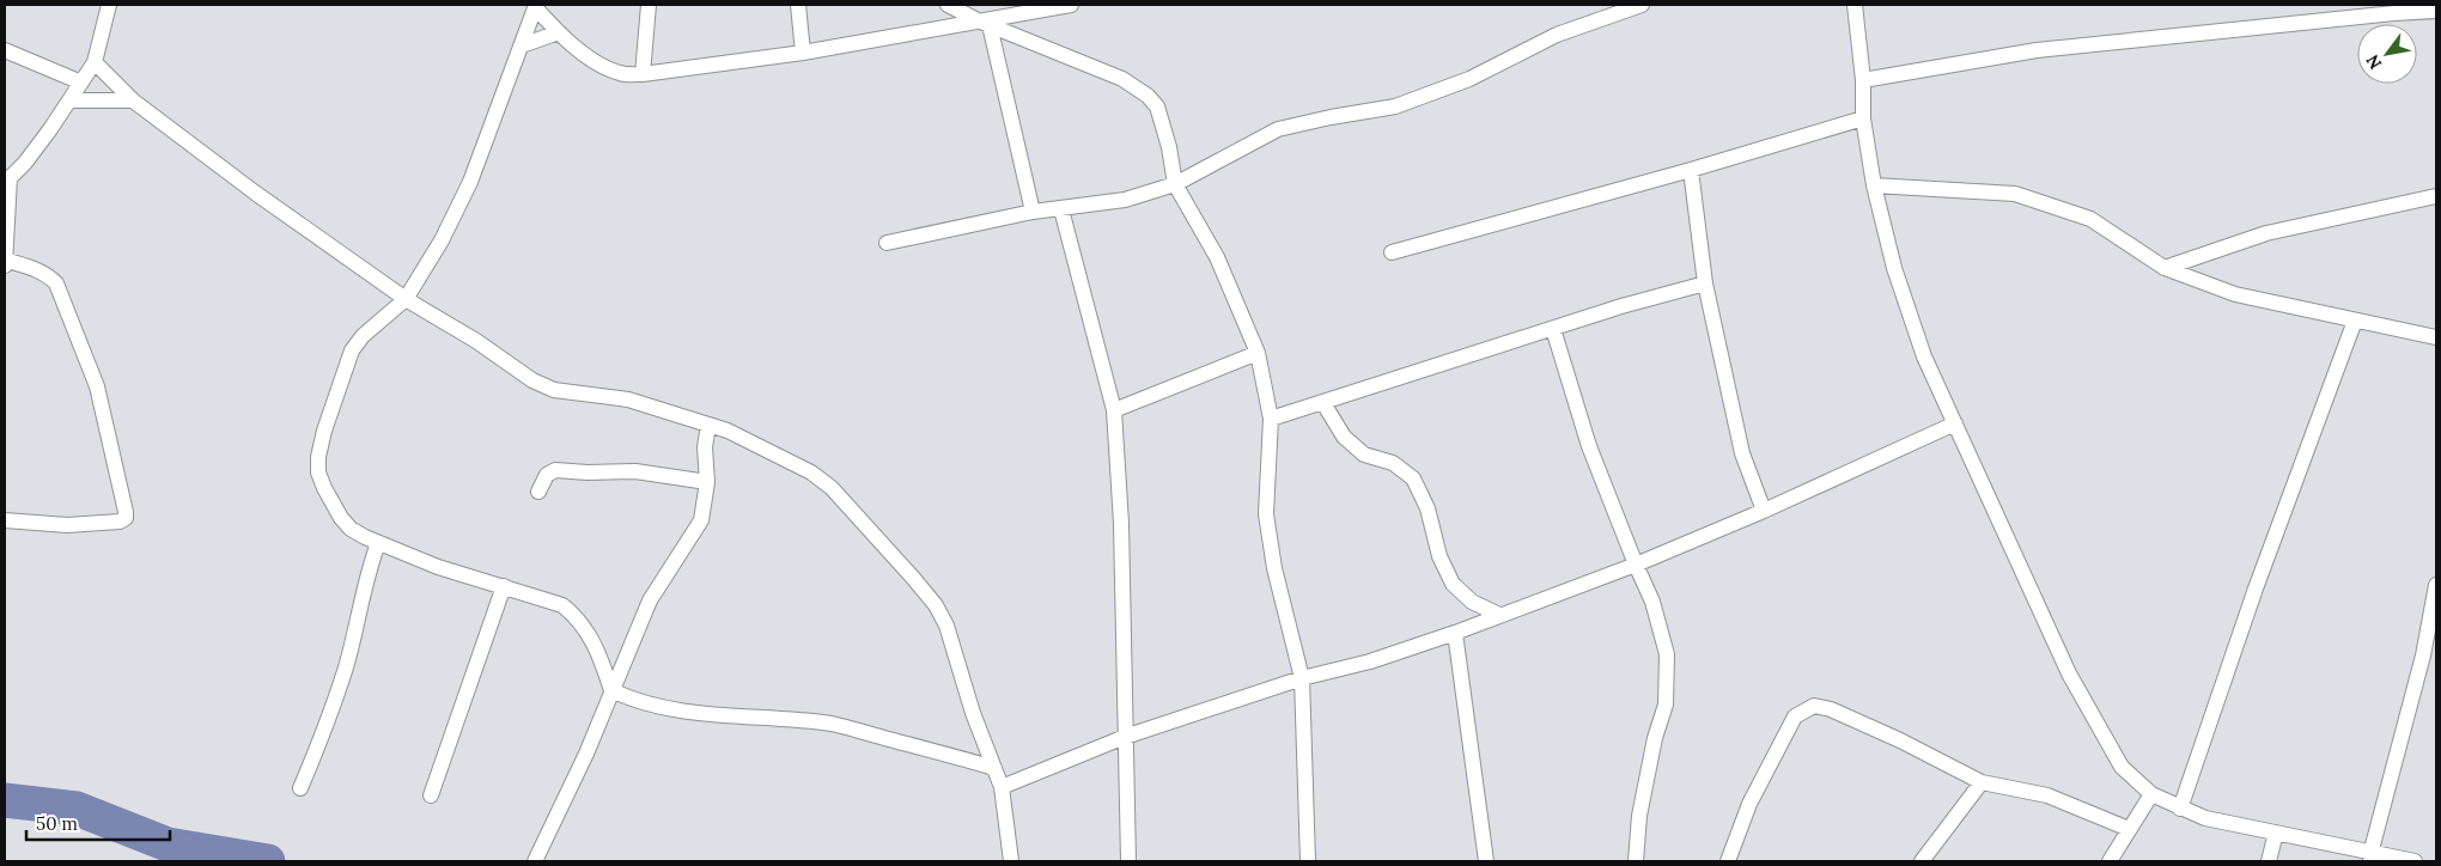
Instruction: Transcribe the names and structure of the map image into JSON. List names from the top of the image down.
{
  "scale_bar": "50 m",
  "north": "bottom left"
}
